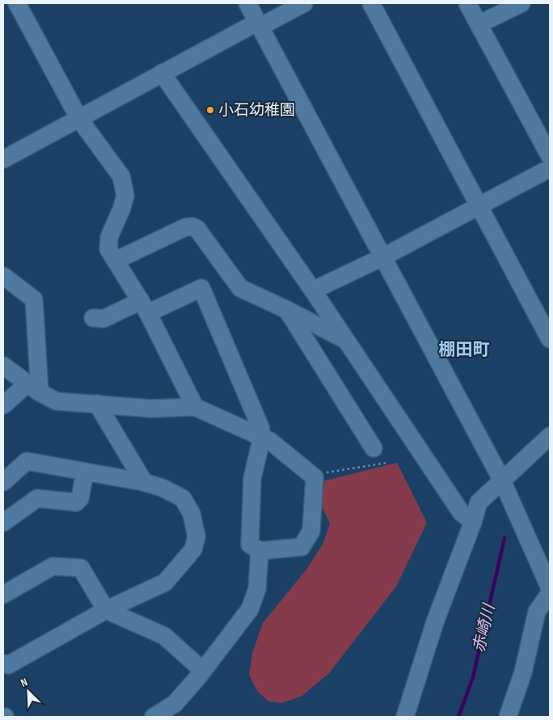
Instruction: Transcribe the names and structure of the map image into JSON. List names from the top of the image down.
{
  "districts": ["棚田町"],
  "water": ["赤崎川"],
  "places": ["小石幼稚園"],
  "north": "top left"
}
